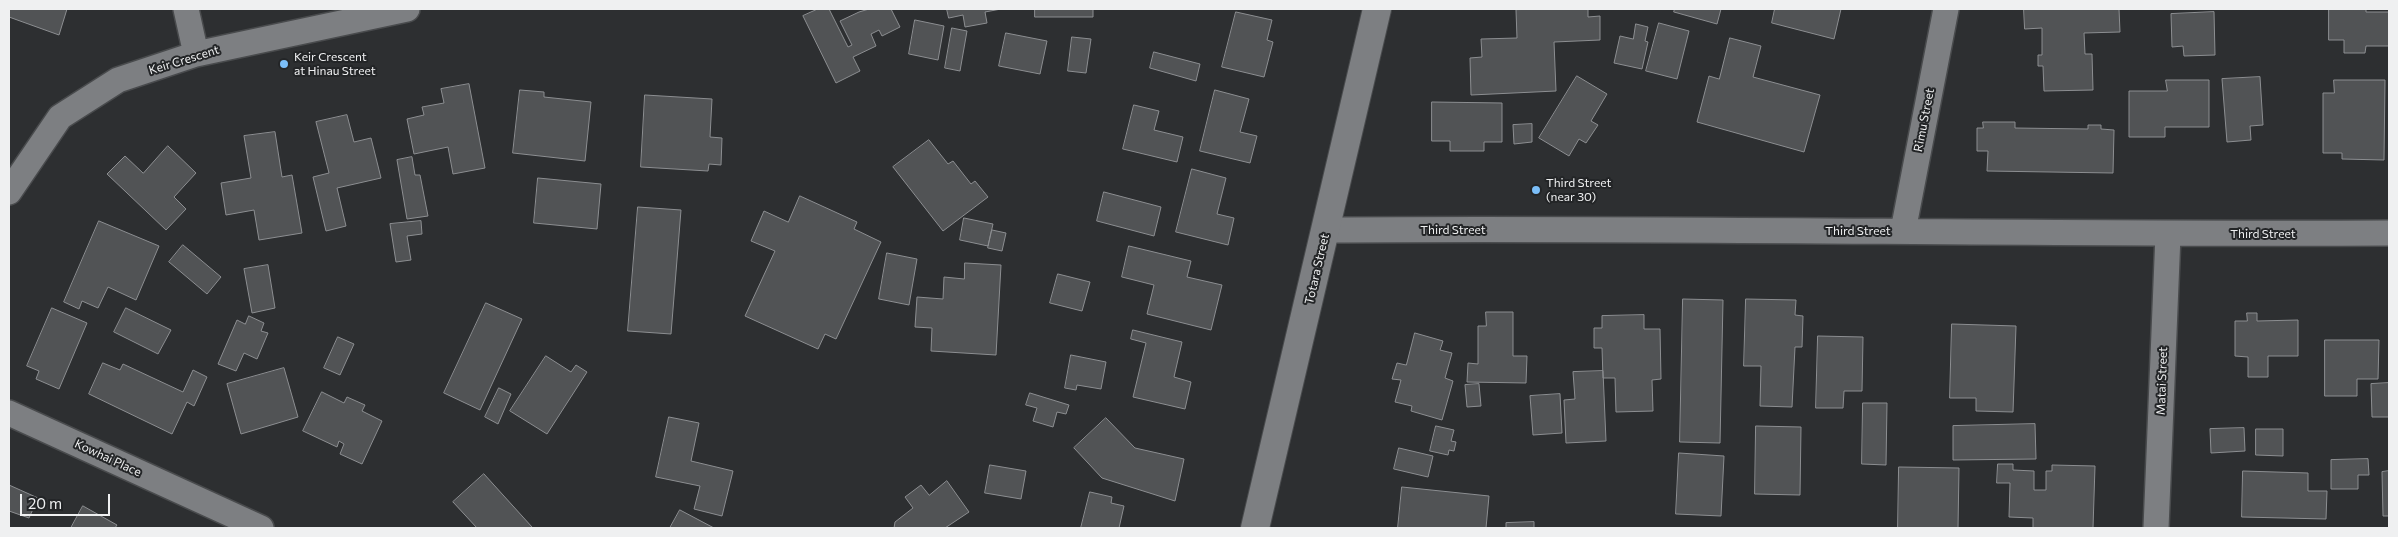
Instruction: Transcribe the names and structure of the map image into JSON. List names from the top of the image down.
{
  "streets": {
    "street": [
      "Keir Crescent",
      "Rimu Street",
      "Third Street",
      "Totara Street",
      "Matai Street",
      "Kowhai Place"
    ]
  },
  "crossings": [
    ["Rimu Street", "Third Street"],
    ["Third Street", "Totara Street"],
    ["Third Street", "Matai Street"]
  ],
  "places": ["Keir Crescent at Hinau Street", "Third Street (near 30)"],
  "scale_bar": "20 m"
}
